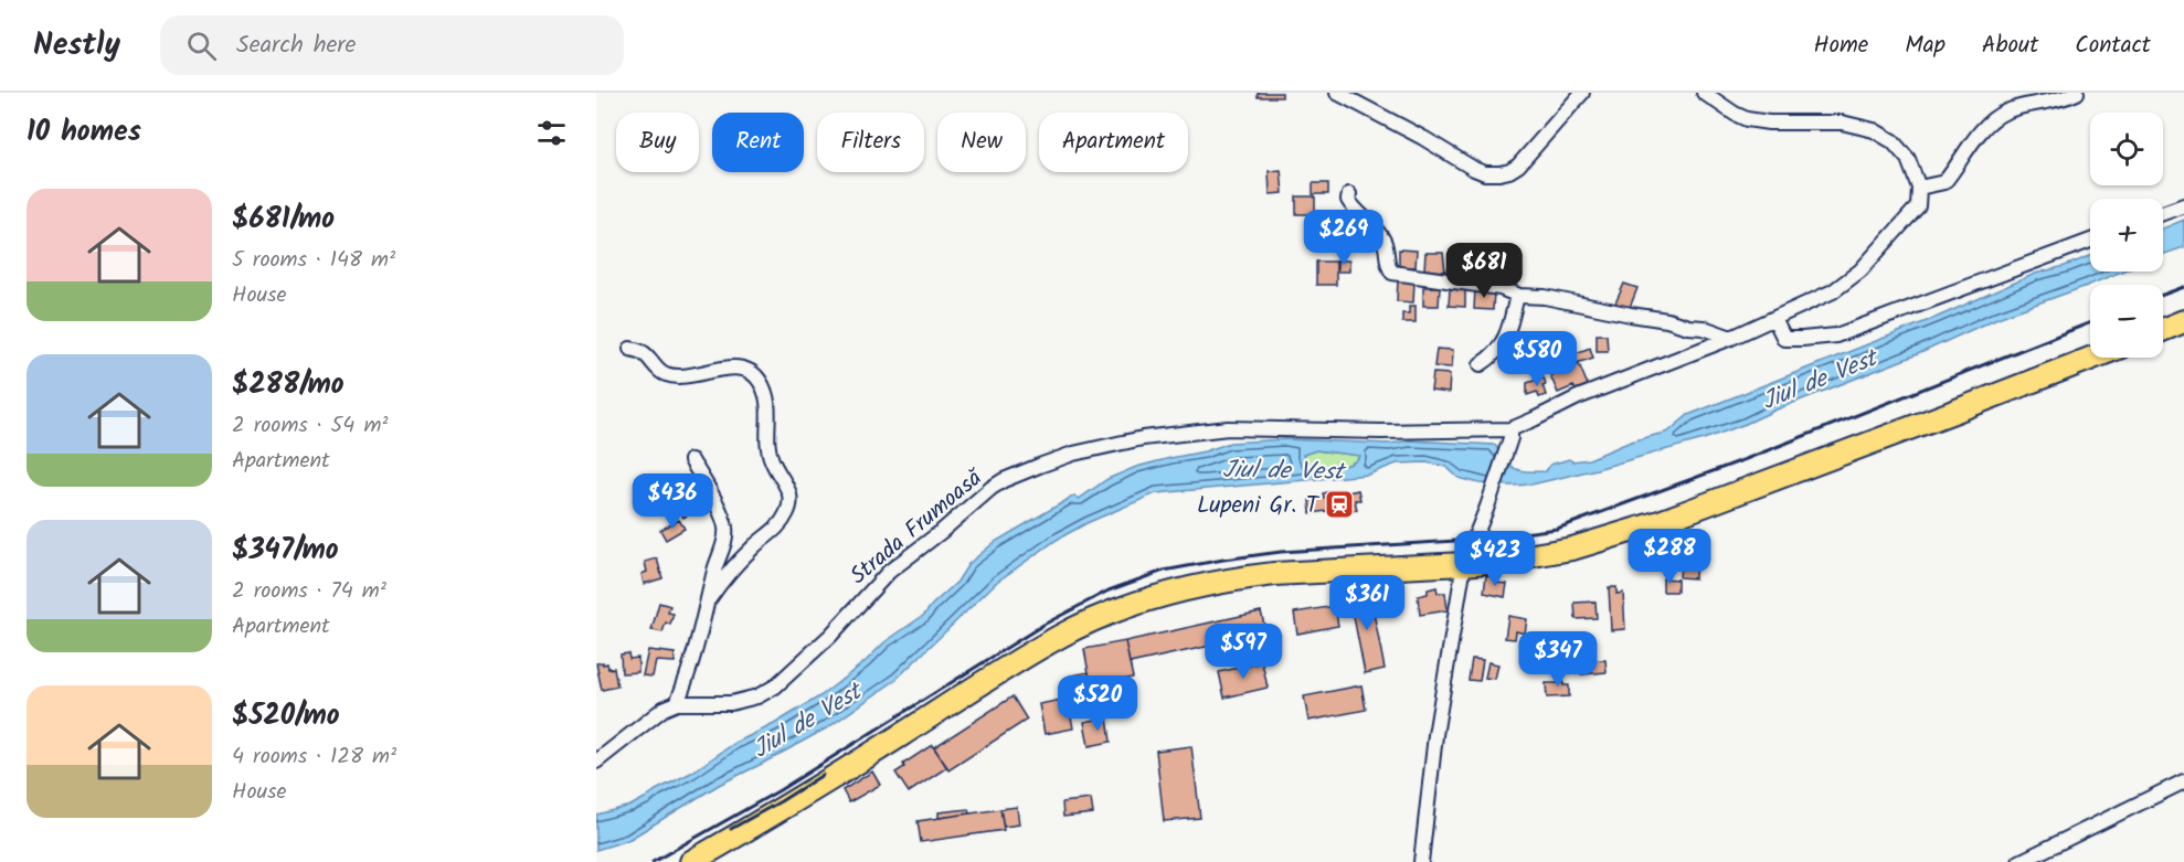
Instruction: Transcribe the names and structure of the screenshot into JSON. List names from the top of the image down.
{
  "streets": {
    "street": ["Strada Frumoasă"]
  },
  "water": ["Jiul de Vest"],
  "places": {
    "station": ["Lupeni Gr. T"]
  },
  "page": {
    "header": "Nestly",
    "search": "Search here",
    "nav": [
      "Home",
      "Map",
      "About",
      "Contact"
    ],
    "heading": "10 homes",
    "map_buttons": ["+", "−"],
    "chip": [
      "Buy",
      "Rent",
      "Filters",
      "New",
      "Apartment"
    ],
    "list": [
      {
        "name": "$681/mo",
        "note": "5 rooms · 148 m² · House"
      },
      {
        "name": "$288/mo",
        "note": "2 rooms · 54 m² · Apartment"
      },
      {
        "name": "$347/mo",
        "note": "2 rooms · 74 m² · Apartment"
      },
      {
        "name": "$520/mo",
        "note": "4 rooms · 128 m² · House"
      }
    ],
    "price": [
      "$269",
      "$681",
      "$580",
      "$436",
      "$288",
      "$423",
      "$361",
      "$597",
      "$347",
      "$520"
    ]
  }
}
